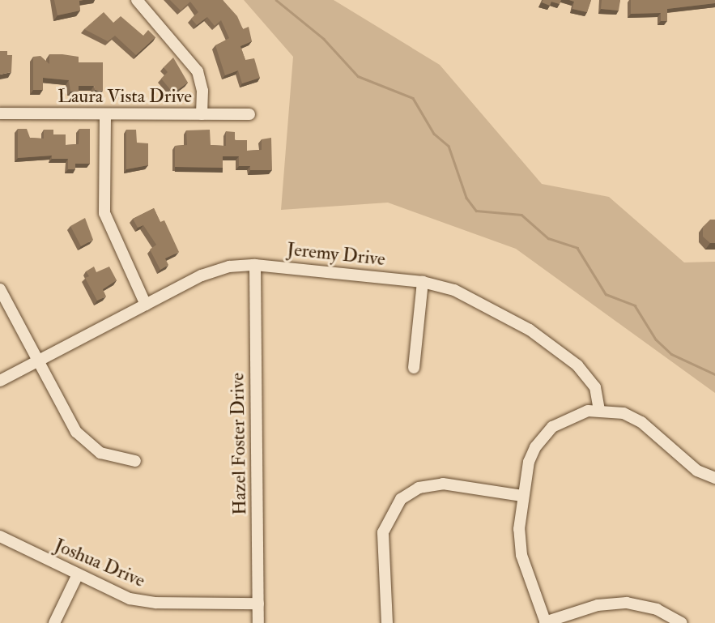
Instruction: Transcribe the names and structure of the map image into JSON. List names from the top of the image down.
{
  "streets": {
    "street": [
      "Laura Vista Drive",
      "Jeremy Drive",
      "Hazel Foster Drive",
      "Joshua Drive"
    ]
  },
  "crossings": [
    ["Jeremy Drive", "Hazel Foster Drive"],
    ["Hazel Foster Drive", "Joshua Drive"]
  ]
}
